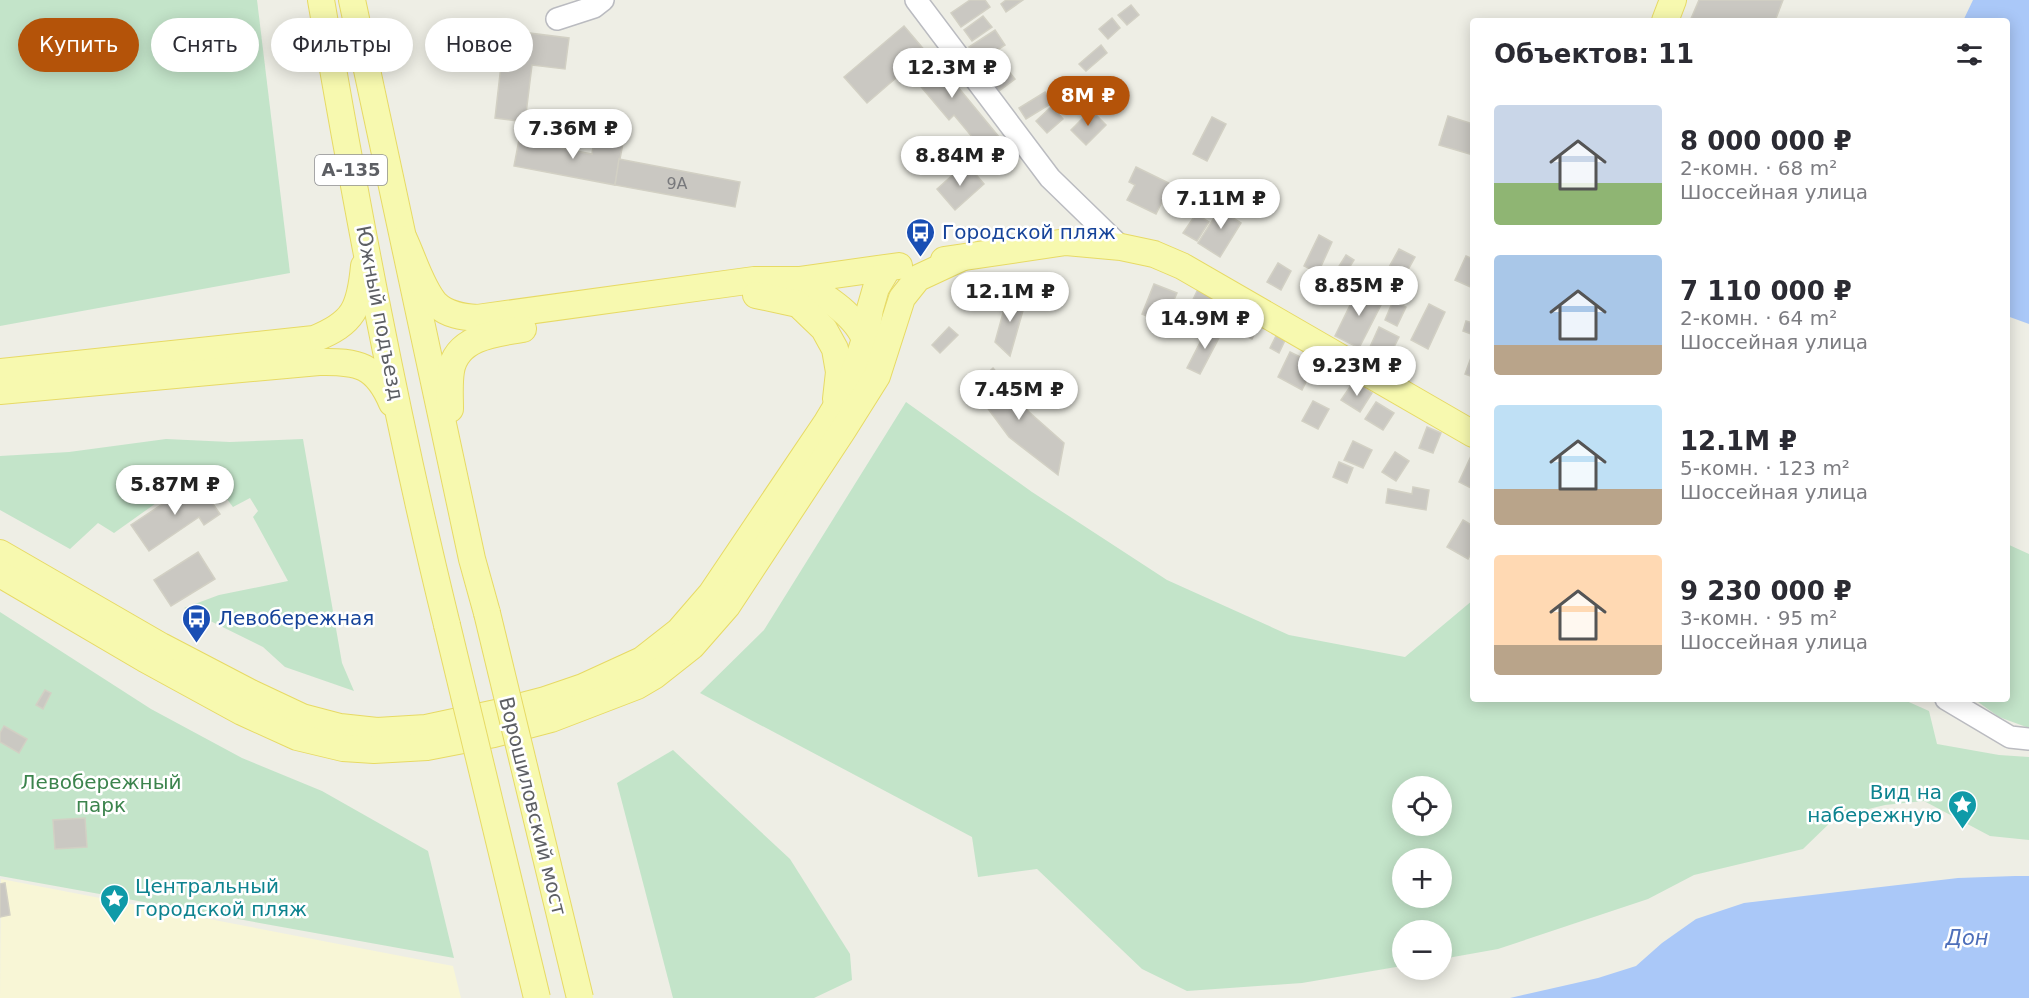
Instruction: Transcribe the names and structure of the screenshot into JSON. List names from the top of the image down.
{
  "streets": {
    "main road": ["А-135", "Южный подъезд", "Ворошиловский мост"]
  },
  "crossings": [
    ["Южный подъезд", "Ворошиловский мост"]
  ],
  "water": ["Дон"],
  "parks": ["Левобережный парк"],
  "places": {
    "bus stop": ["Городской пляж", "Левобережная"],
    "place": ["Вид на набережную", "Центральный городской пляж"]
  },
  "house_numbers": ["9А"],
  "page": {
    "chip": [
      "Купить",
      "Снять",
      "Фильтры",
      "Новое"
    ],
    "heading": "Объектов: 11",
    "price": [
      "12.3M ₽",
      "8M ₽",
      "7.36M ₽",
      "8.84M ₽",
      "7.11M ₽",
      "8.85M ₽",
      "12.1M ₽",
      "14.9M ₽",
      "9.23M ₽",
      "7.45M ₽",
      "5.87M ₽"
    ],
    "list": [
      {
        "name": "8 000 000 ₽",
        "note": "2-комн. · 68 m² · Шоссейная улица"
      },
      {
        "name": "7 110 000 ₽",
        "note": "2-комн. · 64 m² · Шоссейная улица"
      },
      {
        "name": "12.1M ₽",
        "note": "5-комн. · 123 m² · Шоссейная улица"
      },
      {
        "name": "9 230 000 ₽",
        "note": "3-комн. · 95 m² · Шоссейная улица"
      }
    ],
    "map_buttons": ["+", "−"]
  }
}
